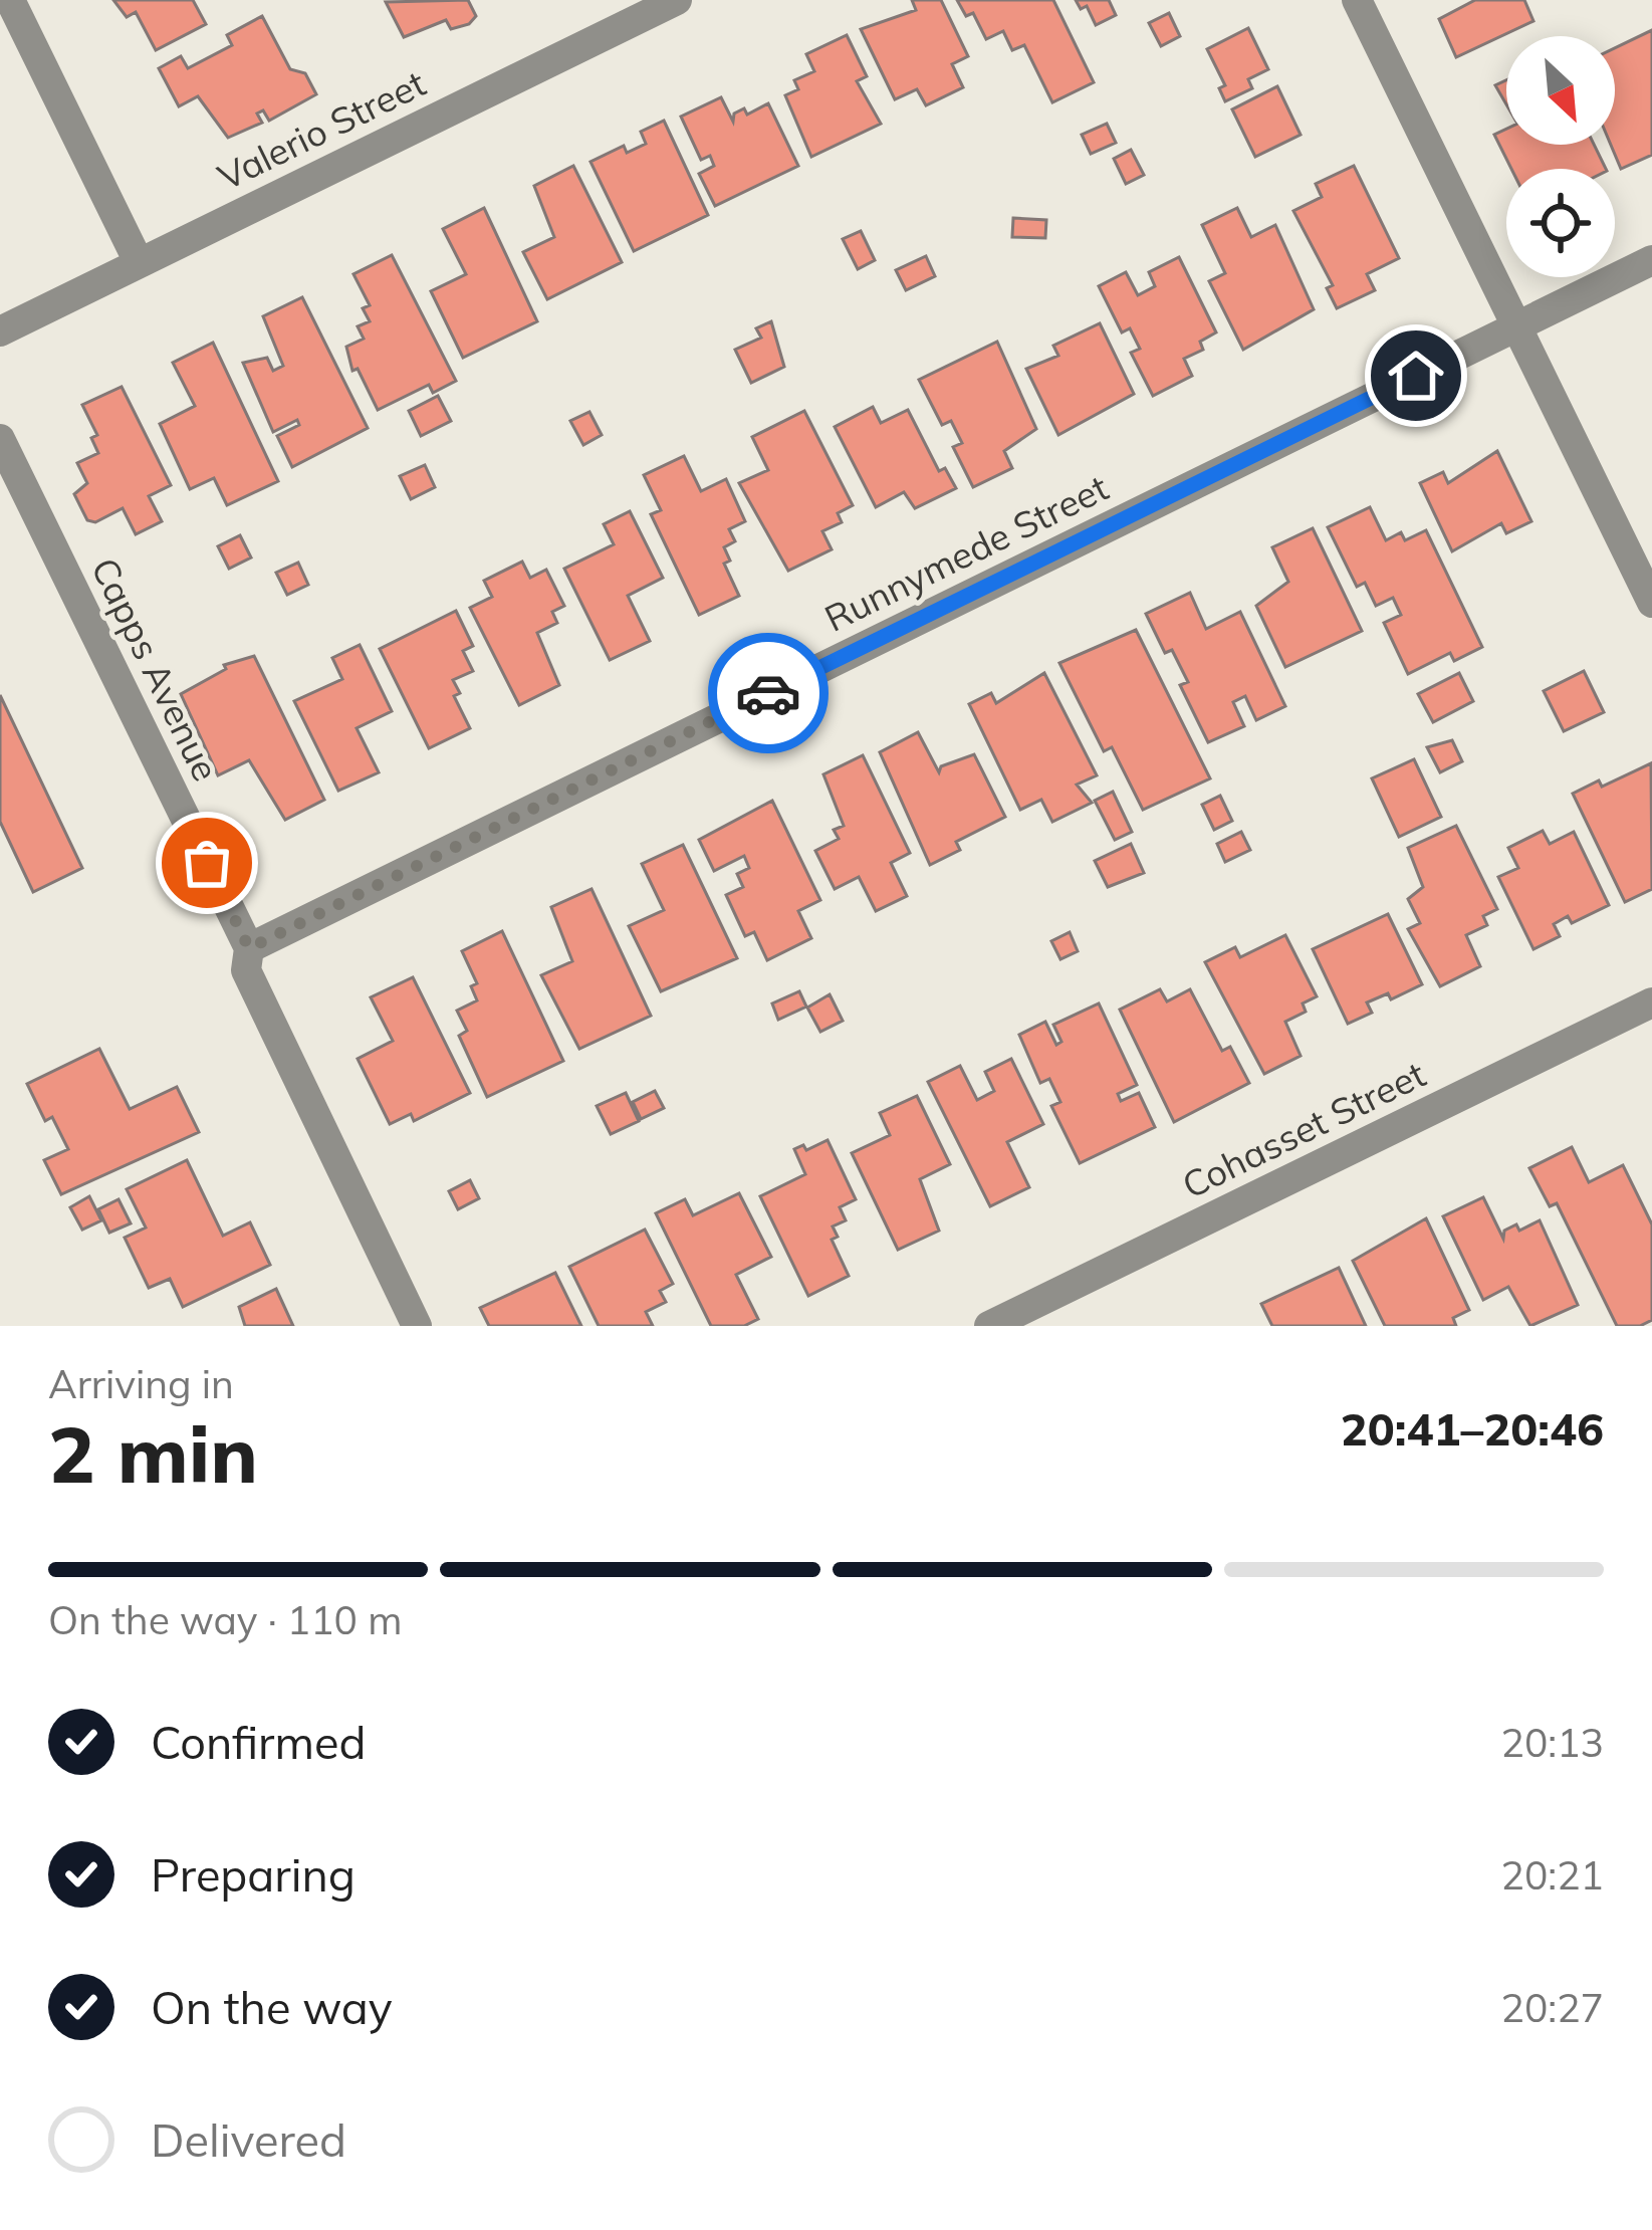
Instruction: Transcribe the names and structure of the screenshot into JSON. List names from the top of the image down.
{
  "streets": {
    "street": [
      "Valerio Street",
      "Runnymede Street",
      "Capps Avenue",
      "Cohasset Street"
    ]
  },
  "crossings": [
    ["Runnymede Street", "Capps Avenue"]
  ],
  "north": "bottom right",
  "page": {
    "heading": ["2 min", "Arriving in", "20:41–20:46"],
    "bar": "On the way · 110 m",
    "list": [
      ["Confirmed", "20:13"],
      ["Preparing", "20:21"],
      ["On the way", "20:27"],
      "Delivered"
    ]
  }
}
